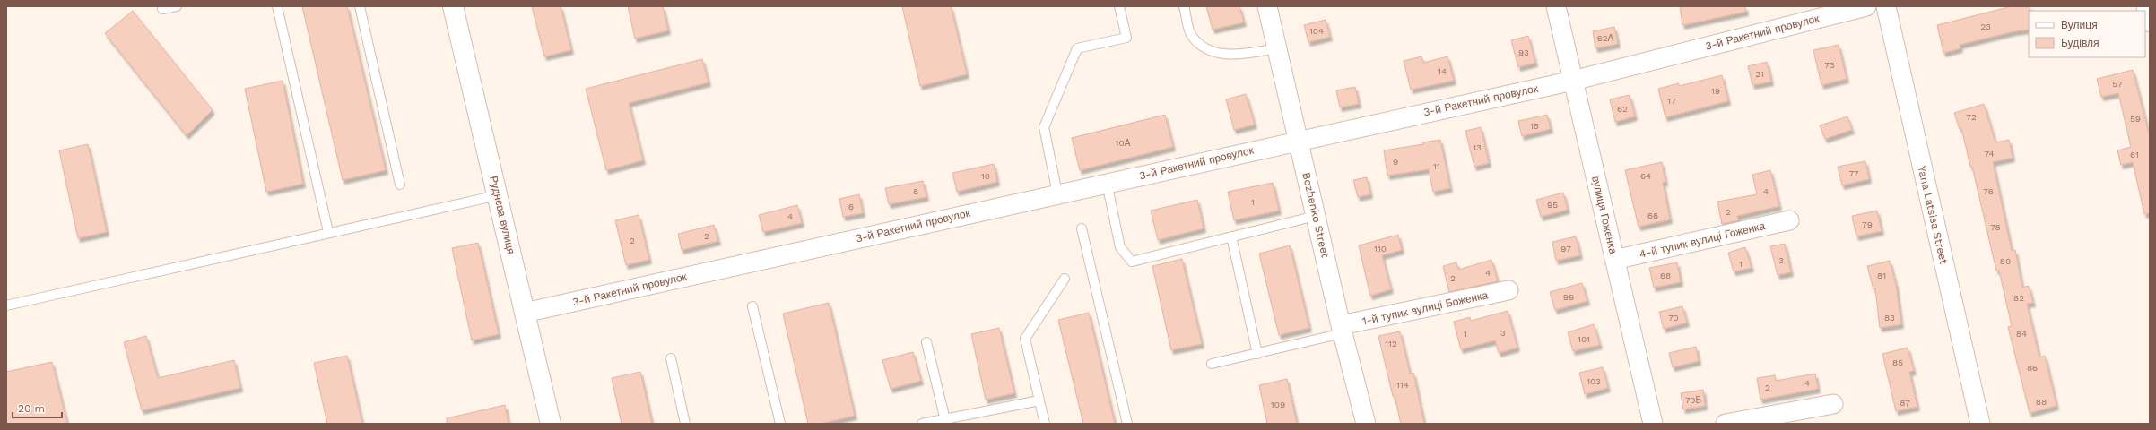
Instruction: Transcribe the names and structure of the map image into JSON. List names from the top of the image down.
{
  "streets": {
    "street": [
      "3-й Ракетний провулок",
      "Руднєва вулиця",
      "Bozhenko Street",
      "вулиця Гоженка",
      "Yana Latsisa Street",
      "4-й тупик вулиці Гоженка",
      "1-й тупик вулиці Боженка"
    ]
  },
  "crossings": [
    ["3-й Ракетний провулок", "Руднєва вулиця"],
    ["3-й Ракетний провулок", "Bozhenko Street"],
    ["3-й Ракетний провулок", "вулиця Гоженка"],
    ["Bozhenko Street", "1-й тупик вулиці Боженка"],
    ["вулиця Гоженка", "4-й тупик вулиці Гоженка"]
  ],
  "house_numbers": [
    "23",
    "104",
    "62А",
    "93",
    "73",
    "14",
    "21",
    "57",
    "19",
    "17",
    "62",
    "72",
    "59",
    "15",
    "10А",
    "13",
    "74",
    "61",
    "9",
    "11",
    "77",
    "10",
    "64",
    "8",
    "4",
    "76",
    "1",
    "95",
    "6",
    "2",
    "66",
    "4",
    "79",
    "78",
    "2",
    "2",
    "110",
    "97",
    "3",
    "80",
    "1",
    "4",
    "68",
    "81",
    "2",
    "99",
    "82",
    "70",
    "83",
    "3",
    "1",
    "84",
    "101",
    "112",
    "85",
    "86",
    "103",
    "4",
    "114",
    "2",
    "70Б",
    "88",
    "87",
    "109"
  ],
  "legend": ["Вулиця", "Будівля"],
  "scale_bar": "20 m"
}
